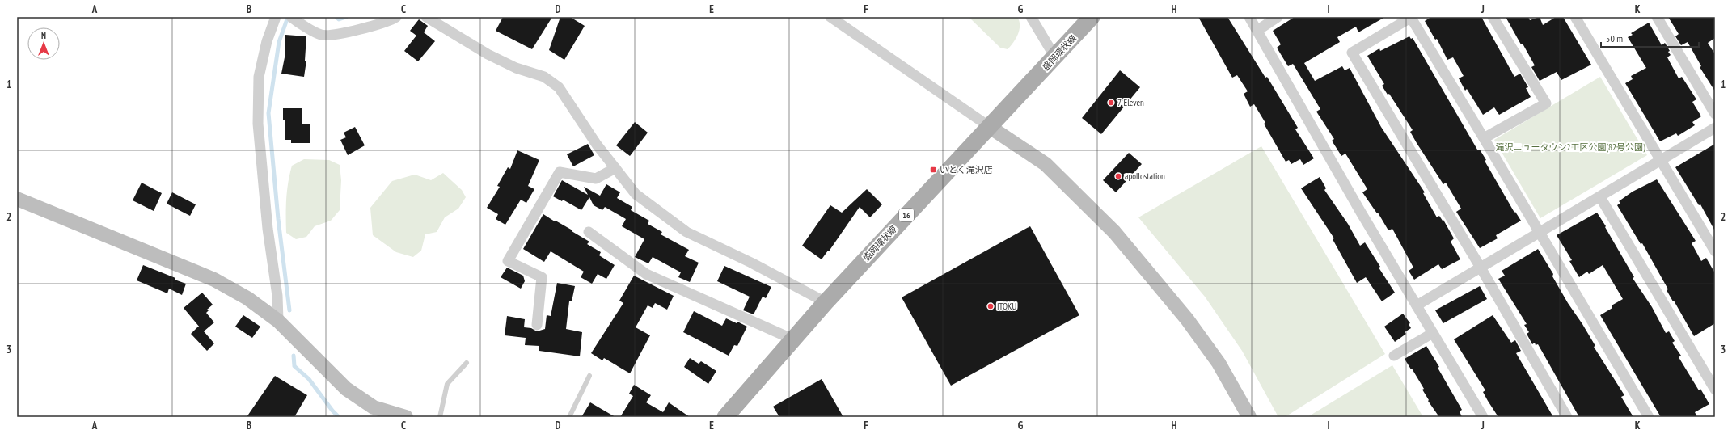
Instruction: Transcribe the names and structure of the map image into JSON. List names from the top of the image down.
{
  "streets": {
    "main road": ["盛岡環状線", "16"]
  },
  "parks": ["滝沢ニュータウン2工区公園(82号公園)"],
  "places": {
    "other": ["7-Eleven", "apollostation", "ITOKU"],
    "transit": ["いとく滝沢店"]
  },
  "scale_bar": "50 m",
  "north": "top",
  "grid": {
    "columns": [
      "A",
      "B",
      "C",
      "D",
      "E",
      "F",
      "G",
      "H",
      "I",
      "J",
      "K"
    ],
    "rows": ["1", "2", "3"]
  }
}
